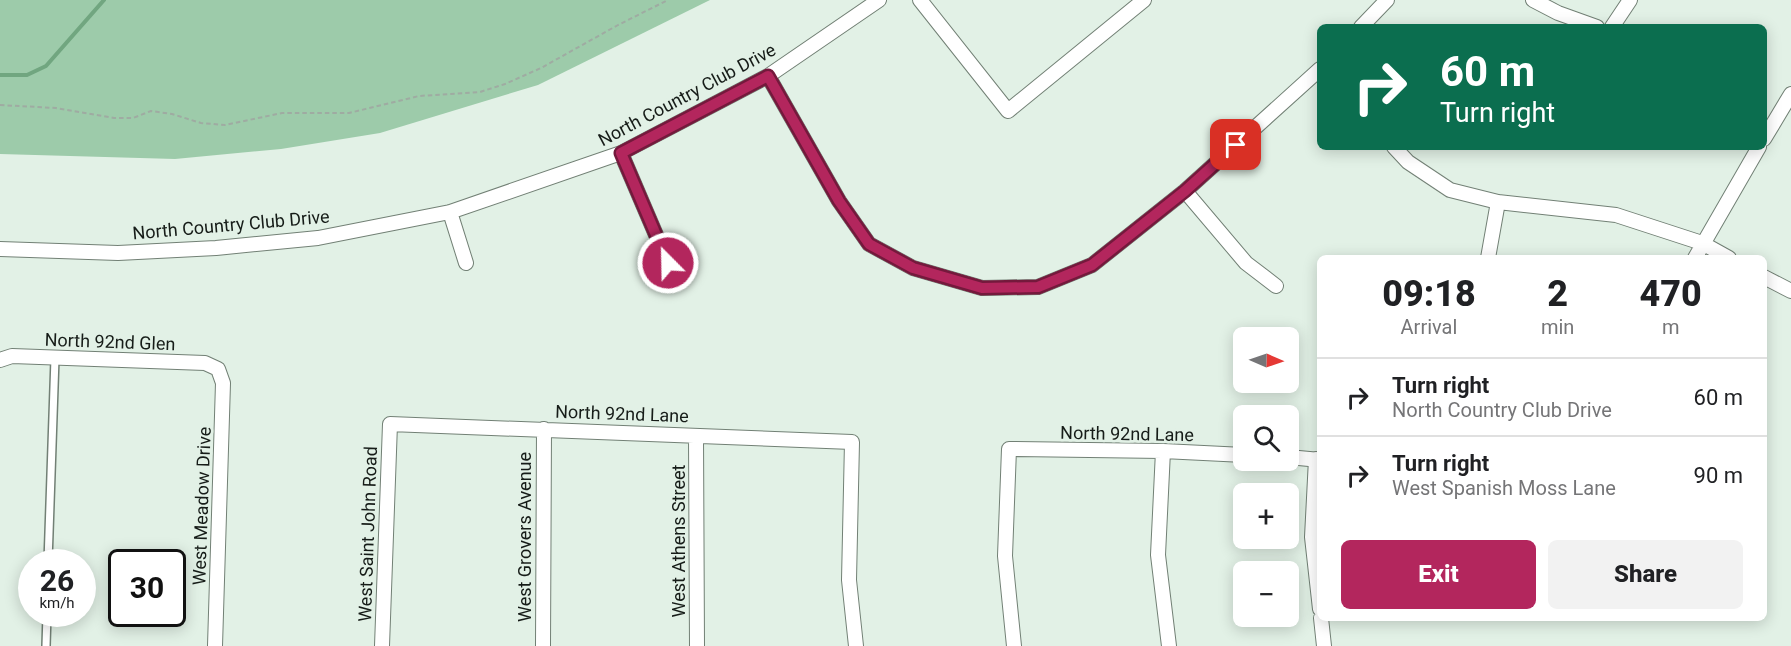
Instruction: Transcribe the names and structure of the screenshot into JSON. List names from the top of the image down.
{
  "streets": {
    "street": [
      "North Country Club Drive",
      "North 92nd Glen",
      "North 92nd Lane",
      "West Meadow Drive",
      "West Saint John Road",
      "West Grovers Avenue",
      "West Athens Street"
    ]
  },
  "crossings": [
    ["North 92nd Glen", "West Meadow Drive"],
    ["North 92nd Lane", "West Saint John Road"],
    ["North 92nd Lane", "West Grovers Avenue"],
    ["North 92nd Lane", "West Athens Street"]
  ],
  "north": "right",
  "page": {
    "turn": ["60 m", "Turn right"],
    "eta": [
      "09:18",
      "Arrival",
      "2",
      "min",
      "470",
      "m"
    ],
    "map_buttons": ["+", "−"],
    "list": [
      {
        "name": "Turn right",
        "note": "North Country Club Drive",
        "value": "60 m"
      },
      {
        "name": "Turn right",
        "note": "West Spanish Moss Lane",
        "value": "90 m"
      }
    ],
    "buttons": ["Exit", "Share"],
    "speed": "26 km/h",
    "limit": "30"
  }
}
